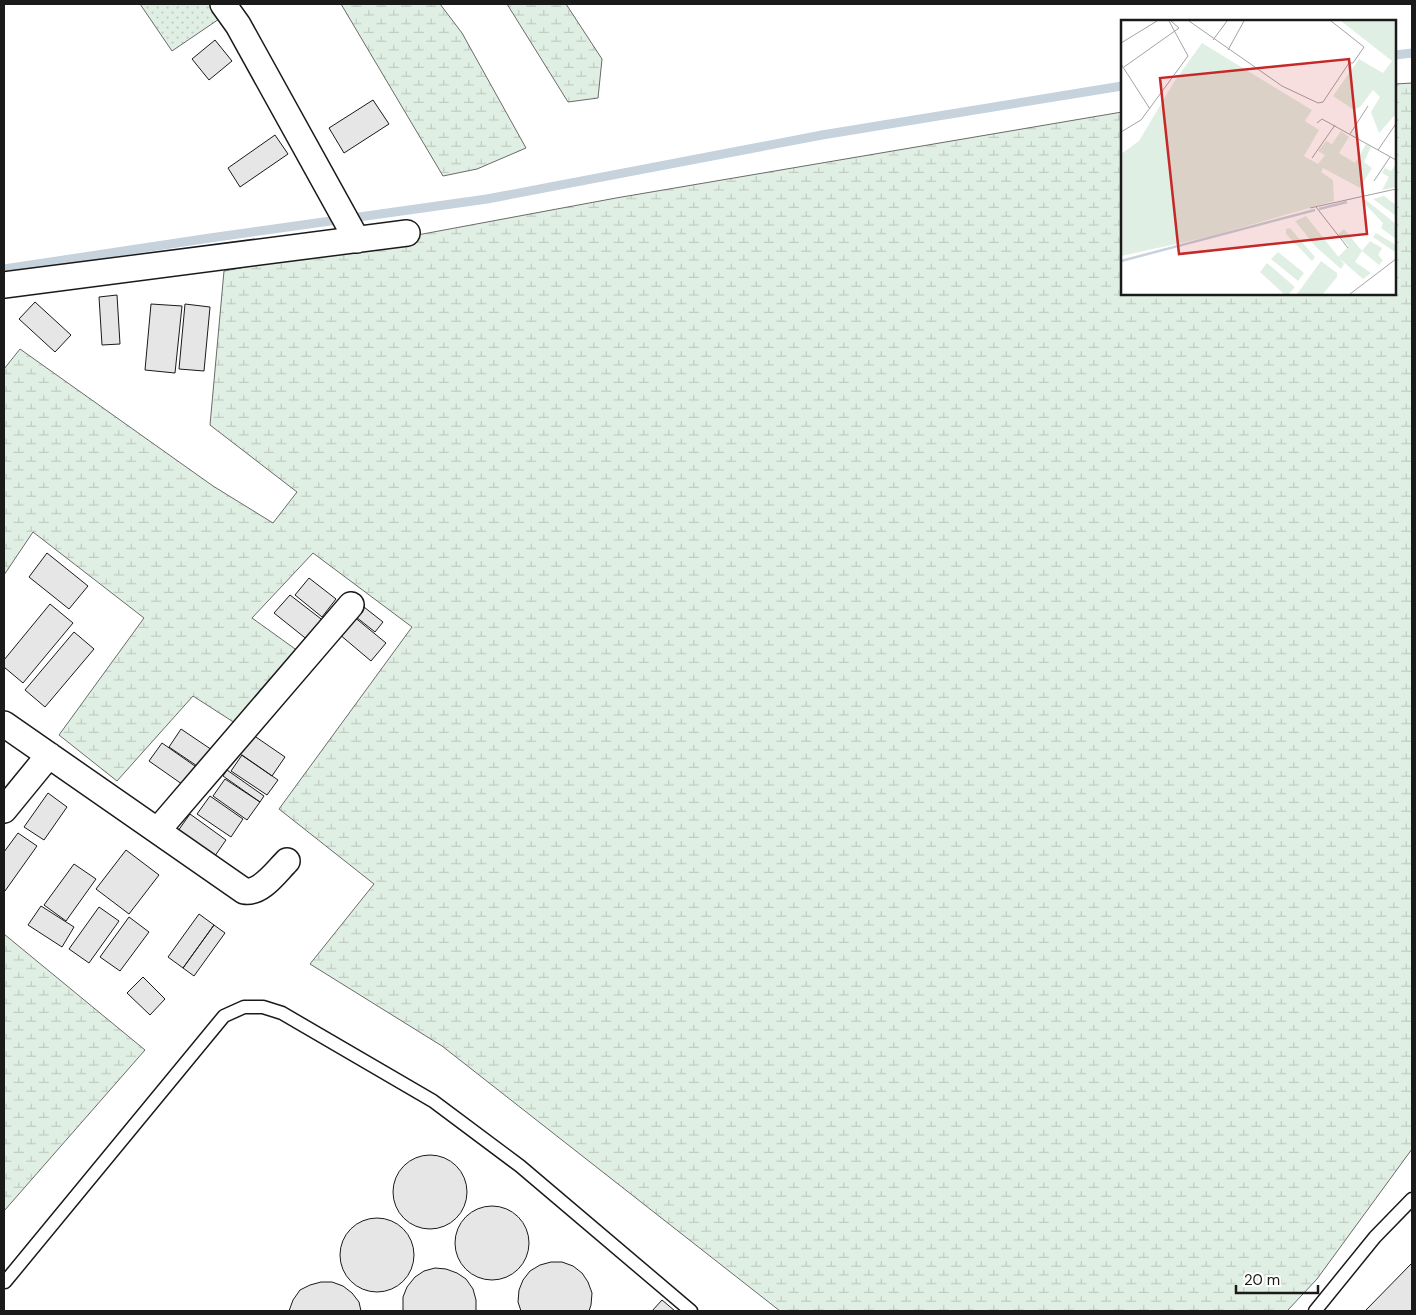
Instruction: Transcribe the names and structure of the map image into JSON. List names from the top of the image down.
{
  "scale_bar": "20 m"
}
